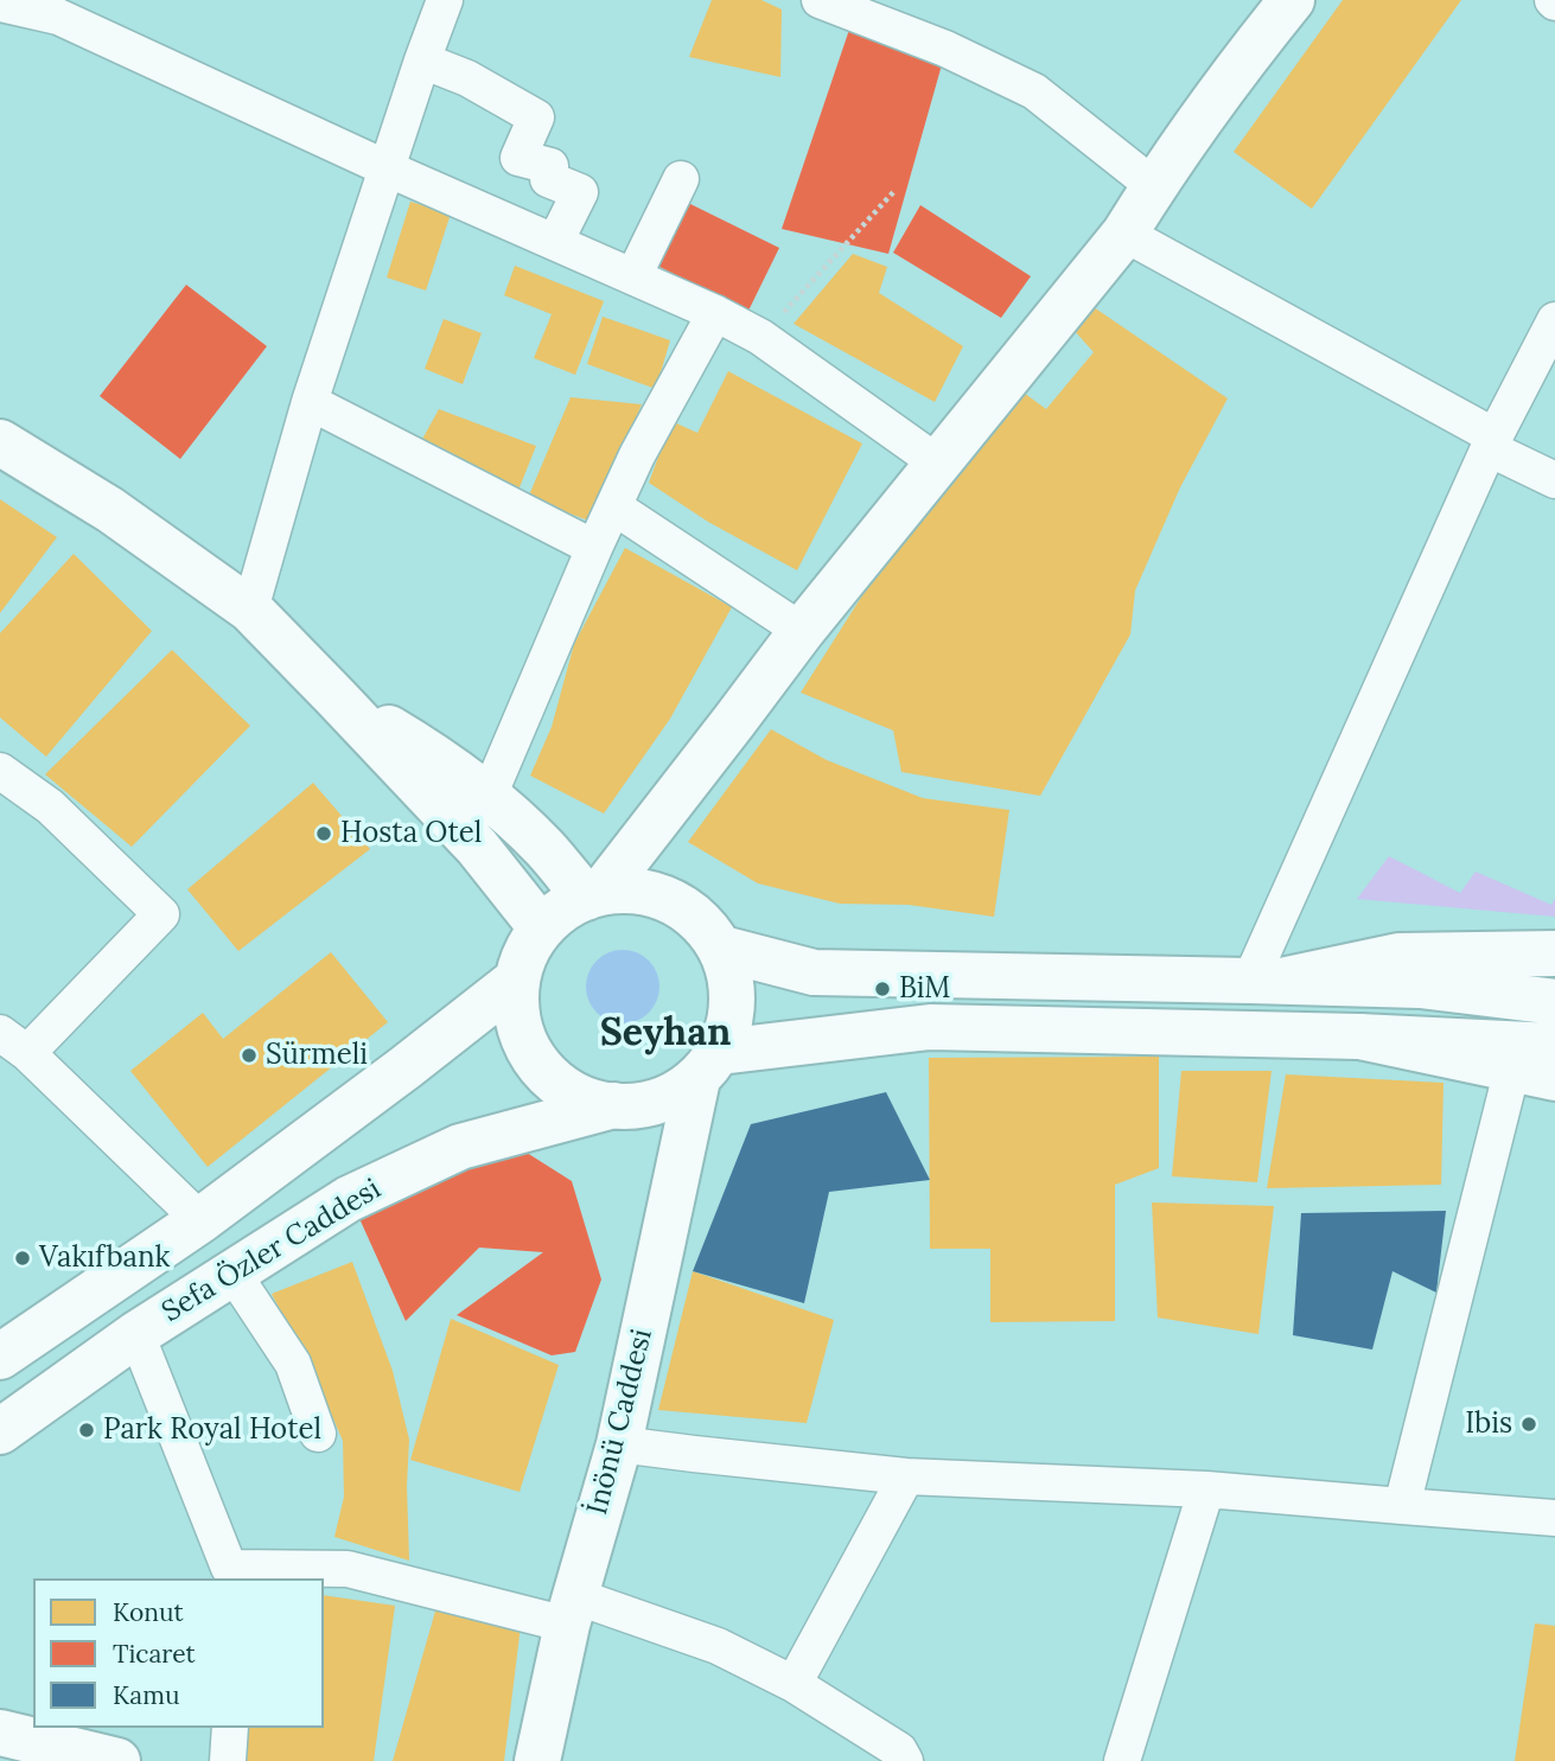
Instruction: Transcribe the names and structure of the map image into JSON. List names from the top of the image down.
{
  "streets": {
    "main road": ["Sefa Özler Caddesi", "İnönü Caddesi"]
  },
  "crossings": [
    ["Sefa Özler Caddesi", "İnönü Caddesi"]
  ],
  "districts": ["Seyhan"],
  "places": [
    "Hosta Otel",
    "BiM",
    "Sürmeli",
    "Vakıfbank",
    "Ibis",
    "Park Royal Hotel"
  ],
  "legend": ["Konut", "Ticaret", "Kamu"]
}
